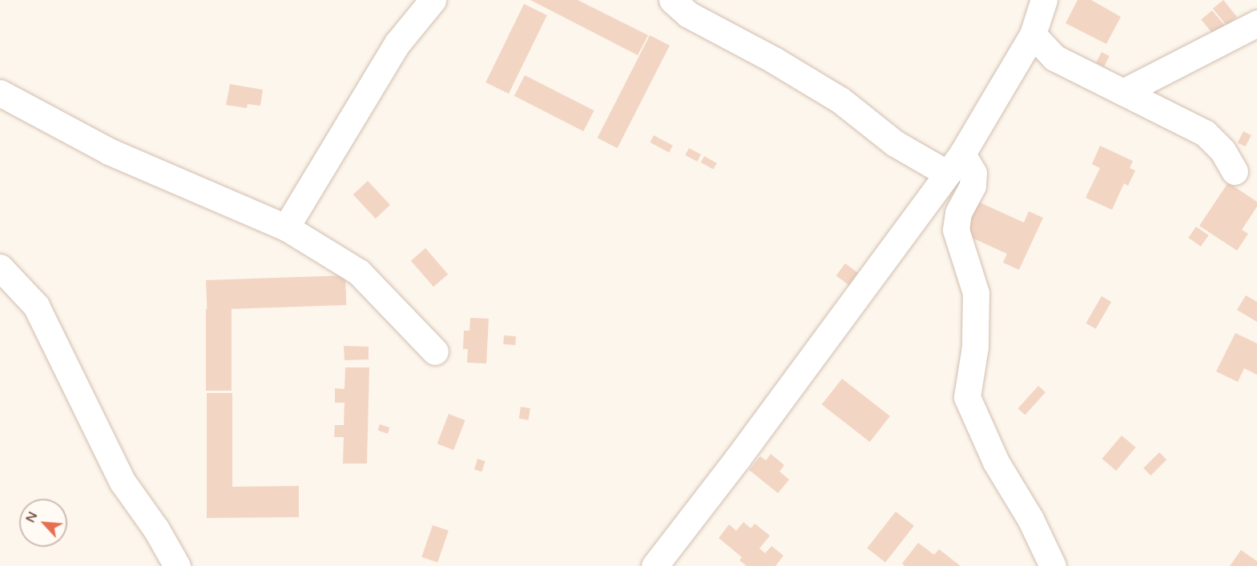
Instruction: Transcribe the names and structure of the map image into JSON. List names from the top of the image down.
{
  "north": "top left"
}
